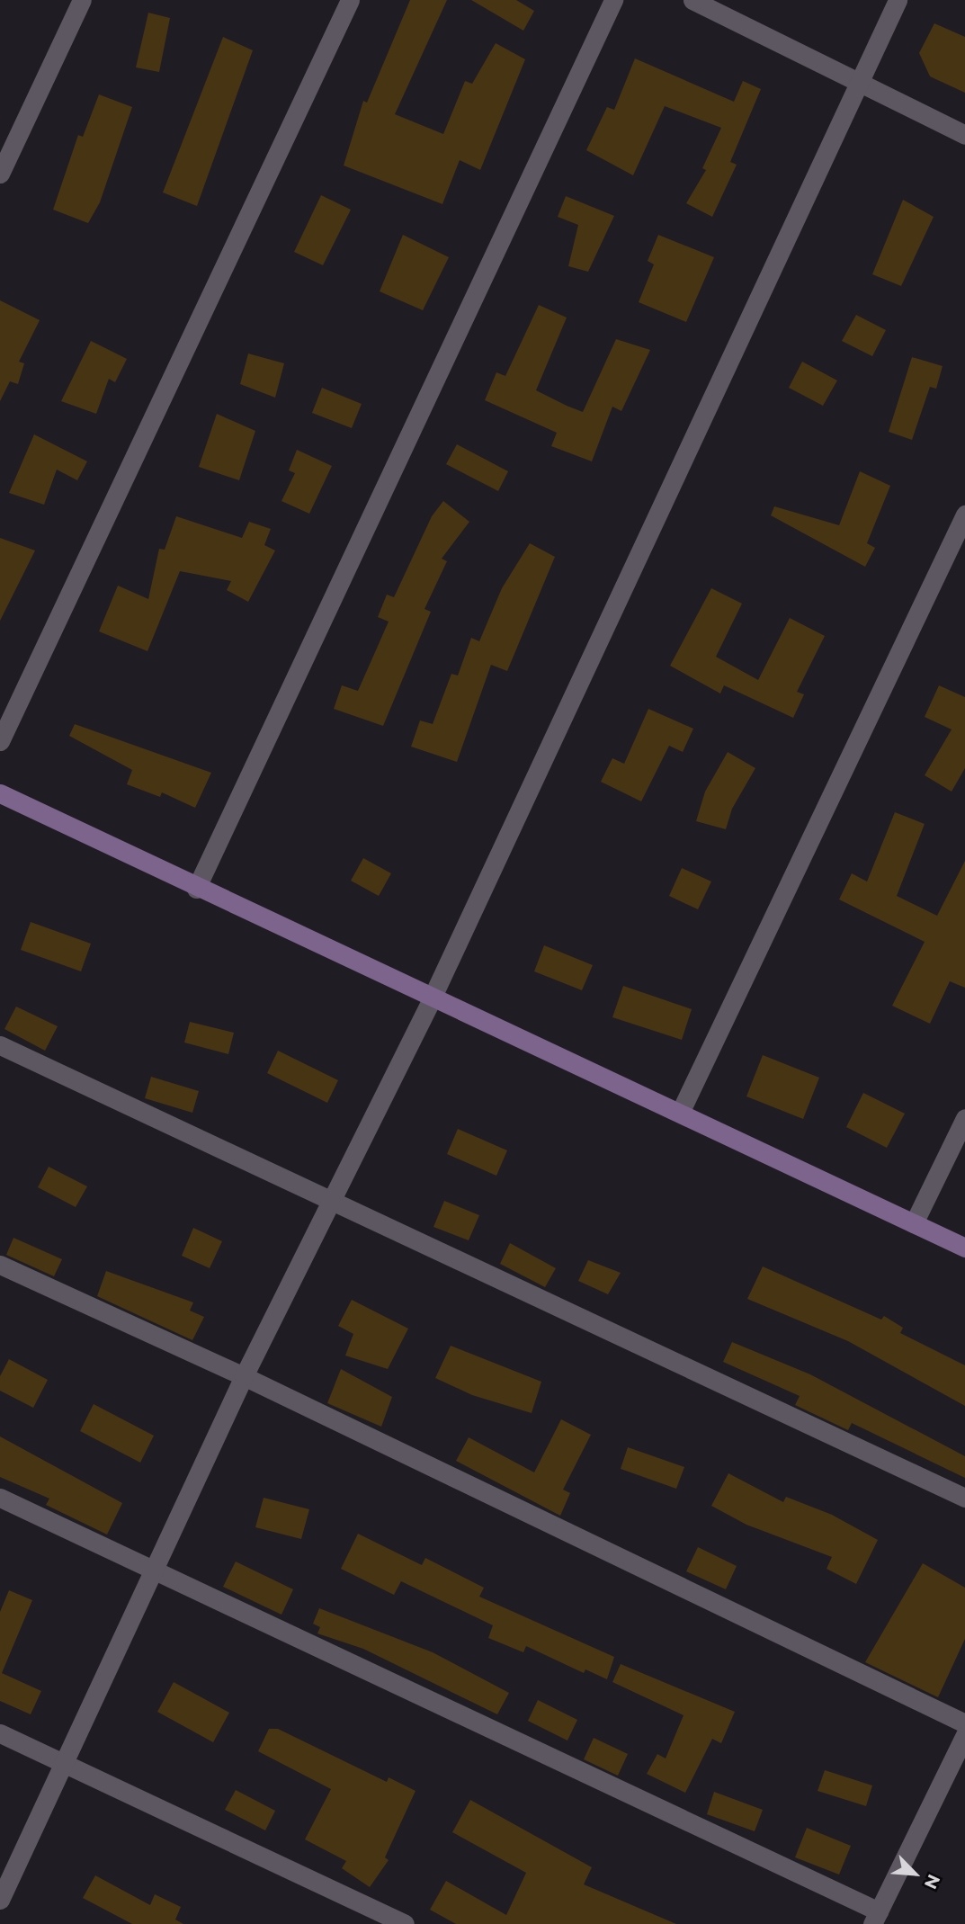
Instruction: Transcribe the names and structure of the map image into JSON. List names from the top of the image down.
{
  "north": "bottom right"
}
